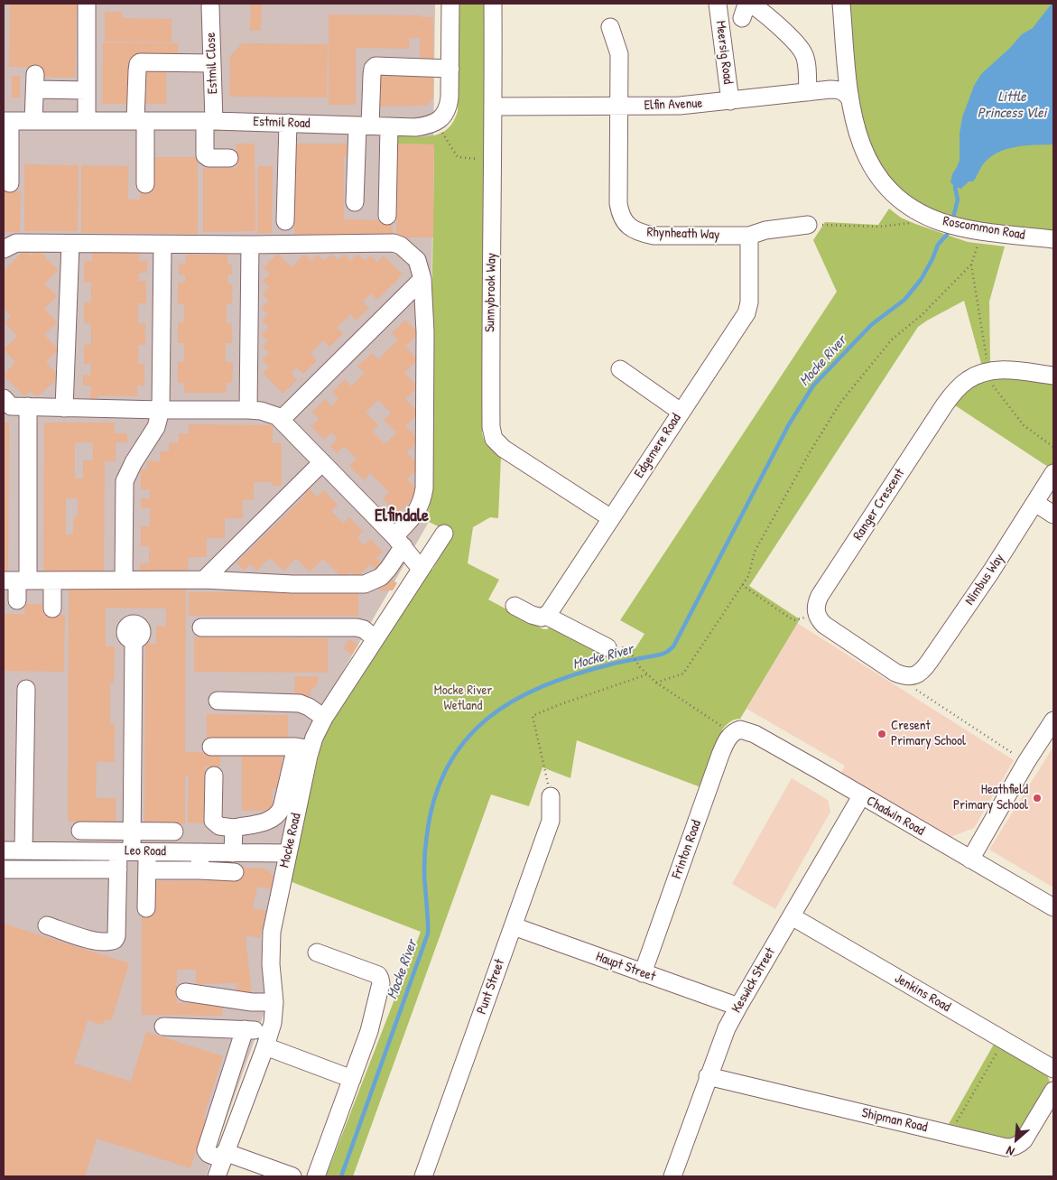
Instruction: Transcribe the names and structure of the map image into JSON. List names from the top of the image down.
{
  "streets": {
    "street": [
      "Meersig Road",
      "Estmil Close",
      "Elfin Avenue",
      "Estmil Road",
      "Roscommon Road",
      "Rhynheath Way",
      "Sunnybrook Way",
      "Edgemere Road",
      "Ranger Crescent",
      "Nimbus Way",
      "Chadwin Road",
      "Mocke Road",
      "Frinton Road",
      "Leo Road",
      "Haupt Street",
      "Keswick Street",
      "Punt Street",
      "Jenkins Road",
      "Shipman Road"
    ]
  },
  "crossings": [
    ["Meersig Road", "Elfin Avenue"],
    ["Estmil Close", "Estmil Road"],
    ["Elfin Avenue", "Roscommon Road"],
    ["Elfin Avenue", "Rhynheath Way"],
    ["Elfin Avenue", "Sunnybrook Way"],
    ["Rhynheath Way", "Edgemere Road"],
    ["Sunnybrook Way", "Edgemere Road"],
    ["Chadwin Road", "Frinton Road"],
    ["Chadwin Road", "Keswick Street"],
    ["Mocke Road", "Leo Road"],
    ["Frinton Road", "Haupt Street"],
    ["Haupt Street", "Keswick Street"],
    ["Haupt Street", "Punt Street"],
    ["Keswick Street", "Jenkins Road"],
    ["Keswick Street", "Shipman Road"]
  ],
  "districts": ["Elfindale"],
  "water": ["Little Princess Vlei", "Mocke River"],
  "parks": ["Mocke River Wetland"],
  "places": ["Cresent Primary School", "Heathfield Primary School"],
  "north": "bottom left"
}
